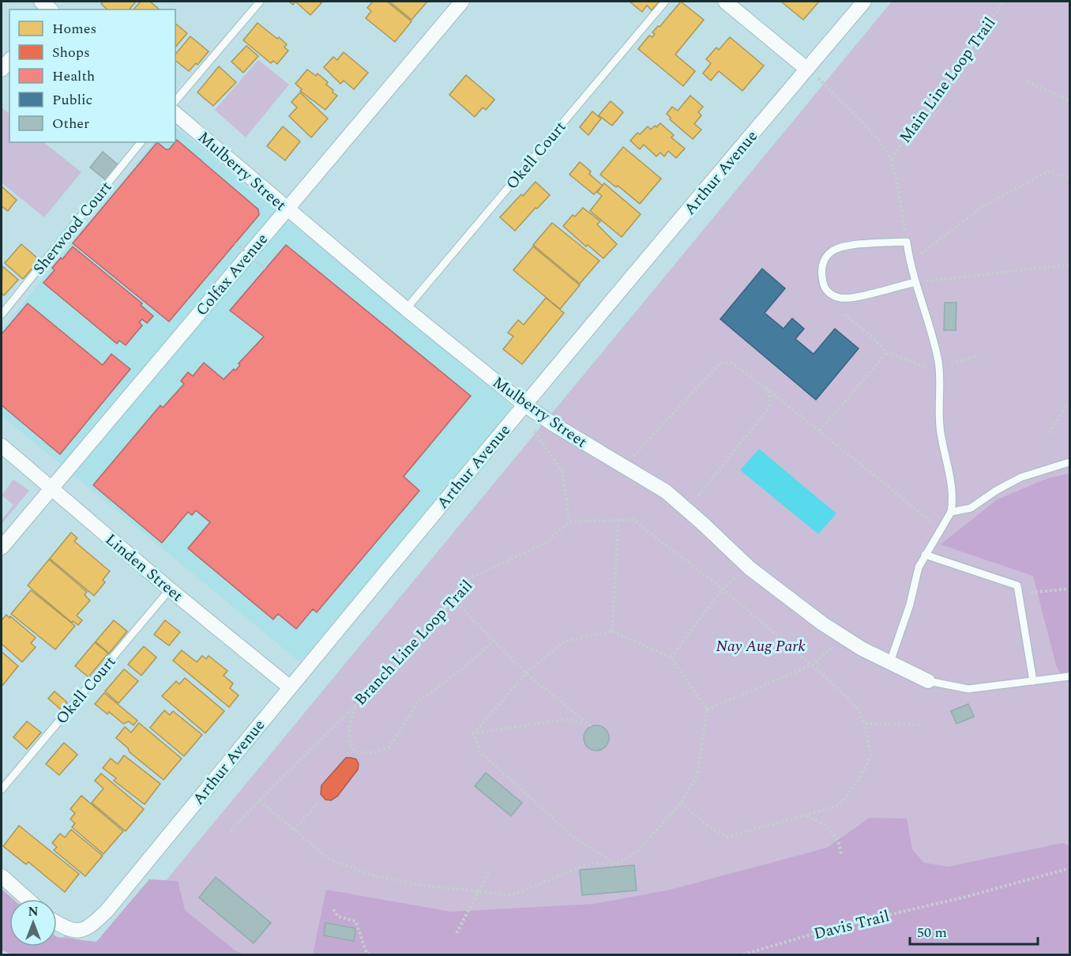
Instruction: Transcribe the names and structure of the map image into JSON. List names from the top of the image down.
{
  "streets": {
    "street": [
      "Mulberry Street",
      "Arthur Avenue",
      "Colfax Avenue",
      "Linden Street"
    ],
    "lane": ["Okell Court", "Sherwood Court"],
    "path": ["Main Line Loop Trail", "Branch Line Loop Trail", "Davis Trail"]
  },
  "crossings": [
    ["Okell Court", "Mulberry Street"],
    ["Okell Court", "Linden Street"],
    ["Mulberry Street", "Arthur Avenue"],
    ["Mulberry Street", "Colfax Avenue"],
    ["Arthur Avenue", "Linden Street"],
    ["Colfax Avenue", "Linden Street"]
  ],
  "parks": ["Nay Aug Park"],
  "legend": [
    "Homes",
    "Shops",
    "Health",
    "Public",
    "Other"
  ],
  "scale_bar": "50 m",
  "north": "top"
}
